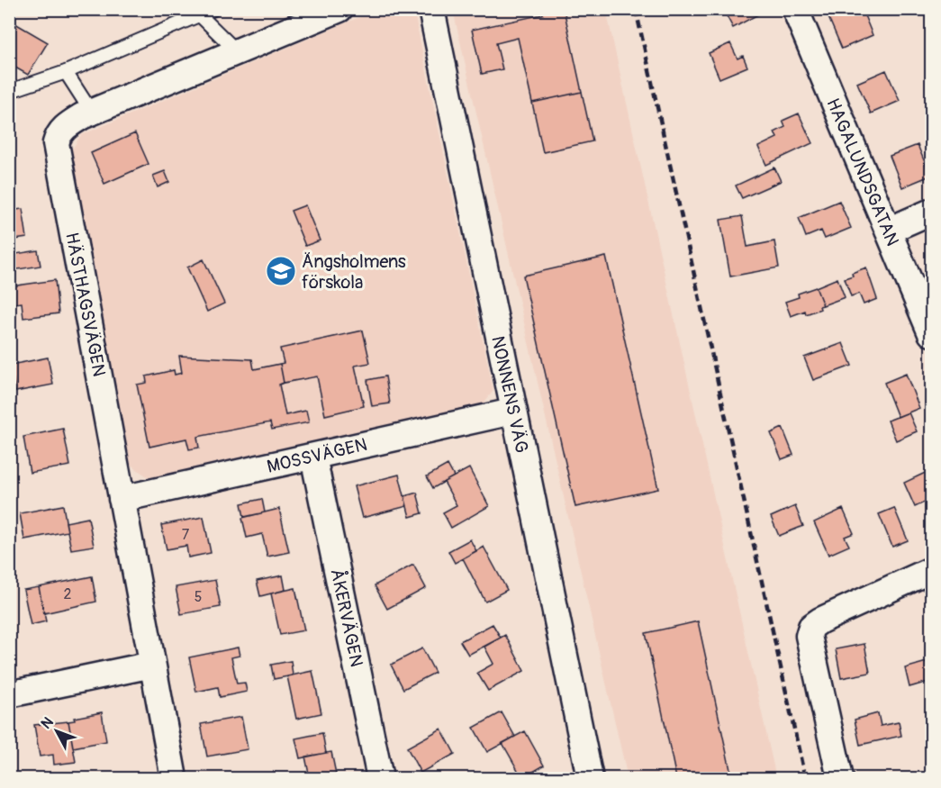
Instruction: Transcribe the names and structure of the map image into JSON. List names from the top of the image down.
{
  "streets": {
    "street": [
      "HAGALUNDSGATAN",
      "HÄSTHAGSVÄGEN",
      "NONNENS VÄG",
      "MOSSVÄGEN",
      "ÅKERVÄGEN"
    ]
  },
  "crossings": [
    ["HÄSTHAGSVÄGEN", "MOSSVÄGEN"],
    ["NONNENS VÄG", "MOSSVÄGEN"],
    ["MOSSVÄGEN", "ÅKERVÄGEN"]
  ],
  "places": {
    "school or university": ["Ängsholmens förskola"]
  },
  "house_numbers": ["7", "2", "5"],
  "north": "top left"
}
